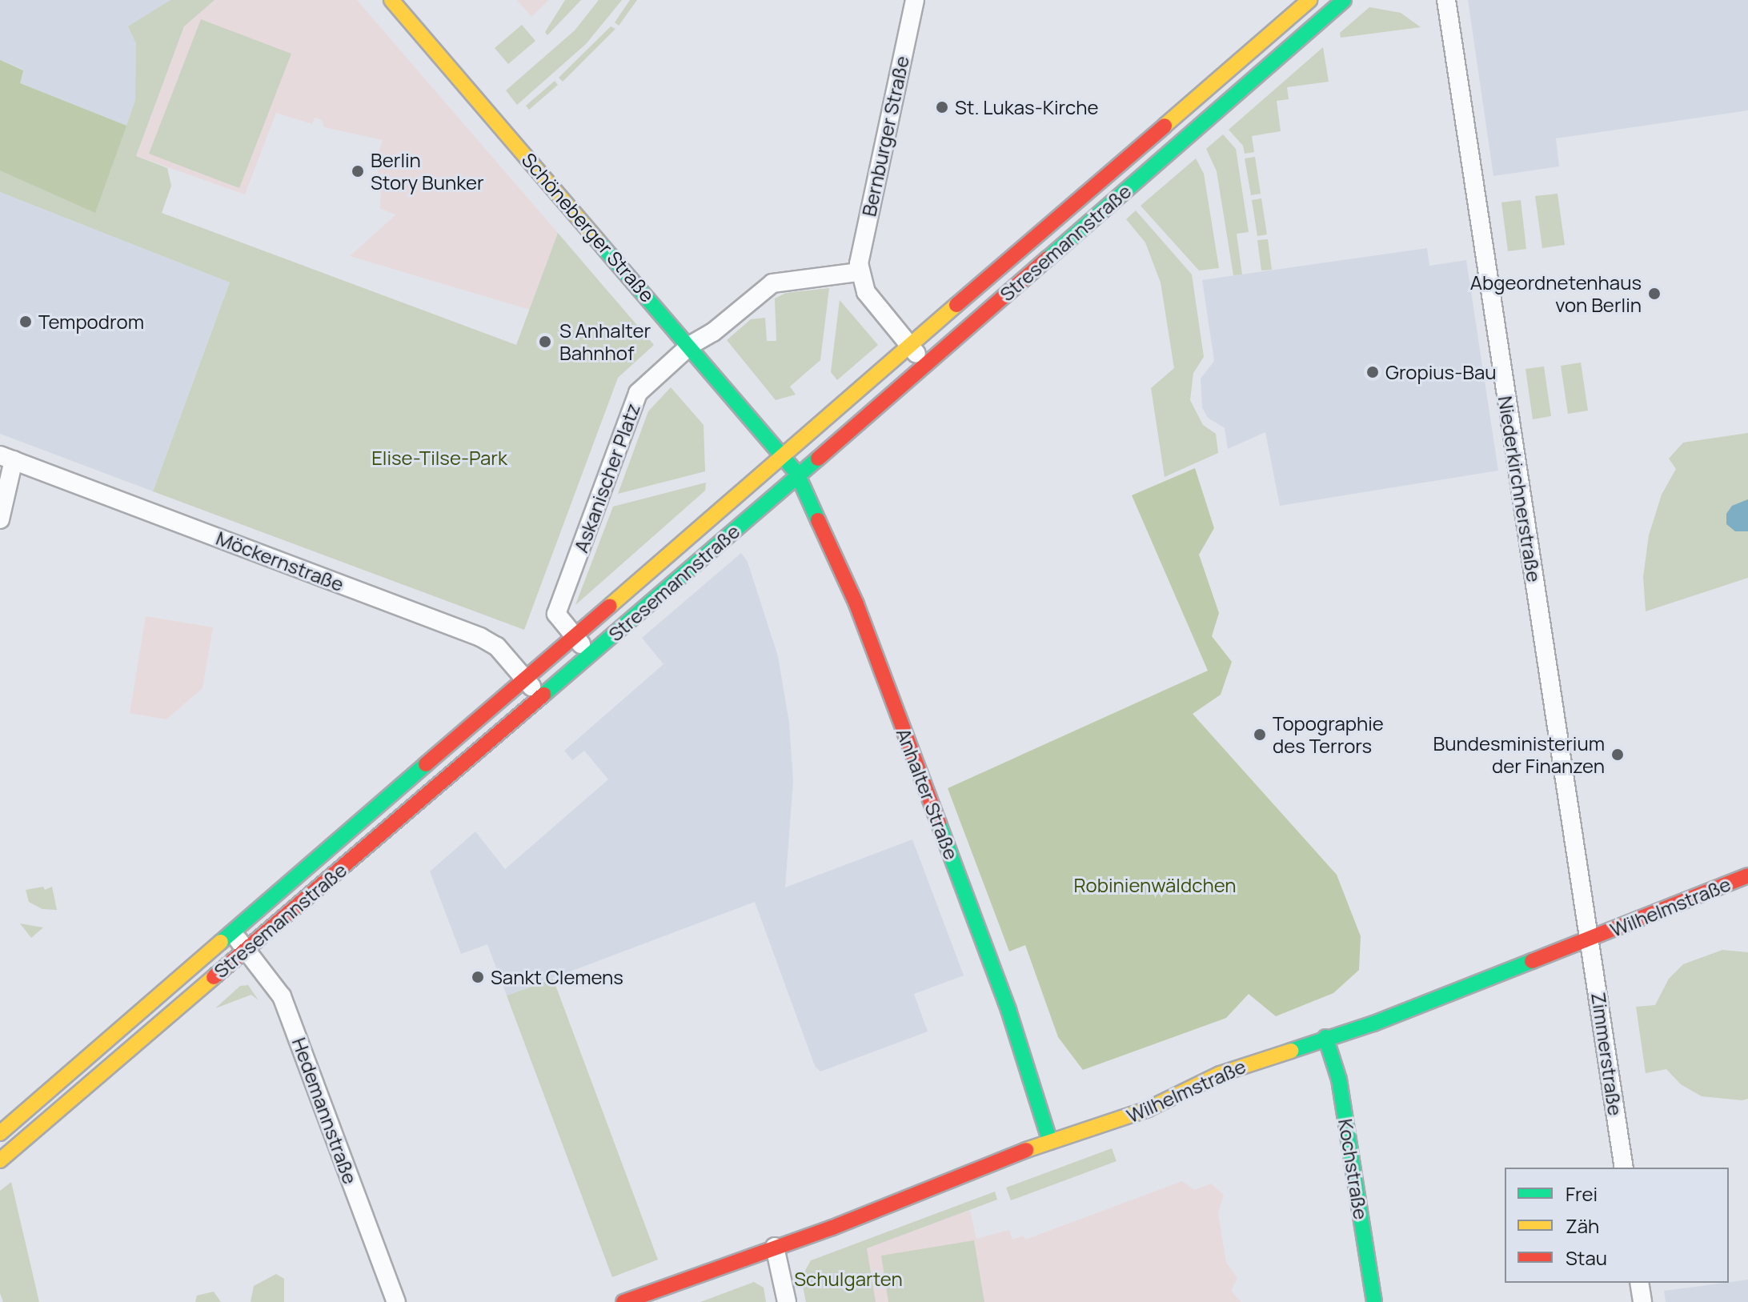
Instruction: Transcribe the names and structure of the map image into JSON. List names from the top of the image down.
{
  "streets": {
    "main road": [
      "Schöneberger Straße",
      "Stresemannstraße",
      "Anhalter Straße",
      "Wilhelmstraße",
      "Kochstraße"
    ],
    "street": [
      "Bernburger Straße",
      "Askanischer Platz",
      "Niederkirchnerstraße",
      "Möckernstraße",
      "Zimmerstraße",
      "Hedemannstraße"
    ]
  },
  "crossings": [
    ["Bernburger Straße", "Askanischer Platz"],
    ["Schöneberger Straße", "Stresemannstraße"],
    ["Schöneberger Straße", "Askanischer Platz"],
    ["Schöneberger Straße", "Anhalter Straße"],
    ["Stresemannstraße", "Askanischer Platz"],
    ["Stresemannstraße", "Möckernstraße"],
    ["Stresemannstraße", "Anhalter Straße"],
    ["Stresemannstraße", "Hedemannstraße"],
    ["Niederkirchnerstraße", "Wilhelmstraße"],
    ["Niederkirchnerstraße", "Zimmerstraße"],
    ["Anhalter Straße", "Wilhelmstraße"],
    ["Wilhelmstraße", "Zimmerstraße"],
    ["Wilhelmstraße", "Kochstraße"]
  ],
  "parks": ["Elise-Tilse-Park", "Robinienwäldchen", "Schulgarten"],
  "places": [
    "St. Lukas-Kirche",
    "Berlin Story Bunker",
    "Abgeordnetenhaus von Berlin",
    "Tempodrom",
    "S Anhalter Bahnhof",
    "Gropius-Bau",
    "Topographie des Terrors",
    "Bundesministerium der Finanzen",
    "Sankt Clemens"
  ],
  "legend": ["Frei", "Zäh", "Stau"]
}
